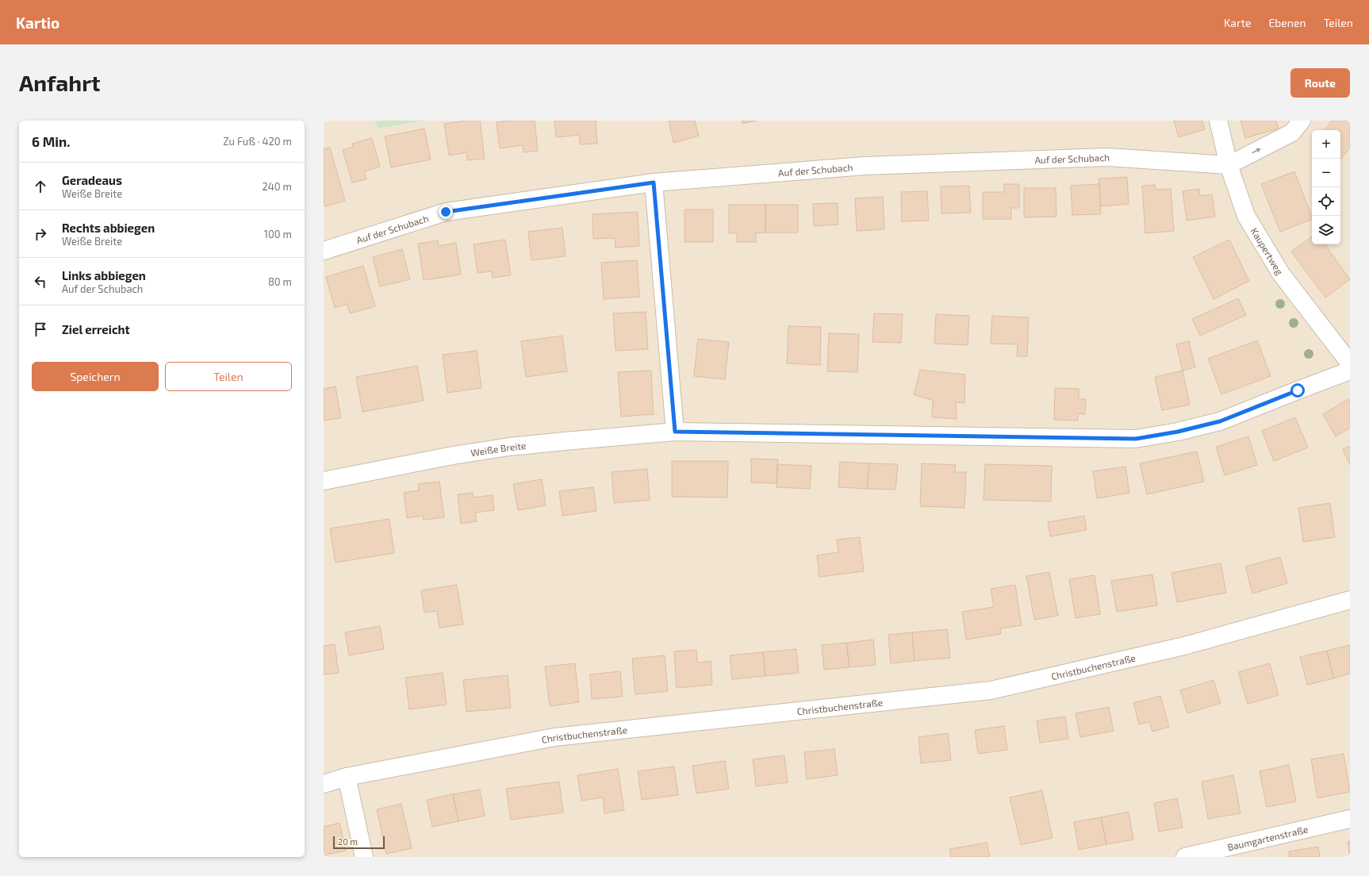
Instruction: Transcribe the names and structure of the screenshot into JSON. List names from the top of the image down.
{
  "streets": {
    "street": [
      "Auf der Schubach",
      "Kaupertweg",
      "Weiße Breite",
      "Christbuchenstraße",
      "Baumgartenstraße"
    ]
  },
  "crossings": [
    ["Auf der Schubach", "Kaupertweg"]
  ],
  "scale_bar": "20 m",
  "page": {
    "header": "Kartio",
    "nav": ["Karte", "Ebenen", "Teilen"],
    "buttons": [
      "Route",
      ["Speichern", "Teilen"]
    ],
    "title": "Anfahrt",
    "heading": ["6 Min.", "Zu Fuß · 420 m"],
    "map_buttons": ["+", "−"],
    "list": [
      ["Geradeaus", "Weiße Breite", "240 m"],
      ["Rechts abbiegen", "Weiße Breite", "100 m"],
      ["Links abbiegen", "Auf der Schubach", "80 m"],
      "Ziel erreicht"
    ],
    "scale": "20 m"
  }
}
